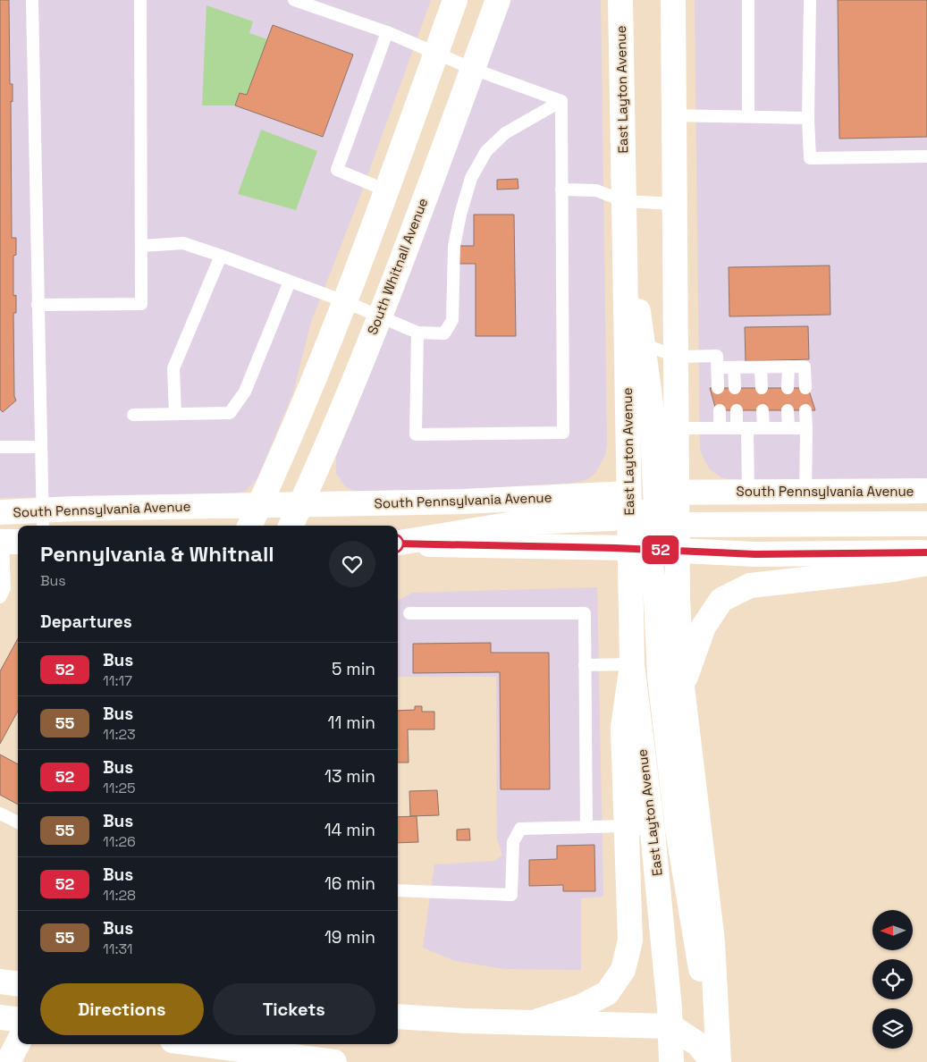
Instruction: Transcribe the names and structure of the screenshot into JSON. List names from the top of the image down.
{
  "streets": {
    "main road": ["East Layton Avenue", "South Whitnall Avenue", "South Pennsylvania Avenue"]
  },
  "crossings": [
    ["East Layton Avenue", "South Pennsylvania Avenue"],
    ["South Whitnall Avenue", "South Pennsylvania Avenue"]
  ],
  "lines": ["bus line 52"],
  "north": "left",
  "page": {
    "on_map": "52",
    "heading": [
      ["Pennylvania & Whitnall", "Bus"],
      "Departures"
    ],
    "list": [
      {
        "mark": "52",
        "name": "Bus",
        "note": "11:17",
        "value": "5 min"
      },
      {
        "mark": "55",
        "name": "Bus",
        "note": "11:23",
        "value": "11 min"
      },
      {
        "mark": "52",
        "name": "Bus",
        "note": "11:25",
        "value": "13 min"
      },
      {
        "mark": "55",
        "name": "Bus",
        "note": "11:26",
        "value": "14 min"
      },
      {
        "mark": "52",
        "name": "Bus",
        "note": "11:28",
        "value": "16 min"
      },
      {
        "mark": "55",
        "name": "Bus",
        "note": "11:31",
        "value": "19 min"
      }
    ],
    "buttons": ["Directions", "Tickets"]
  }
}
